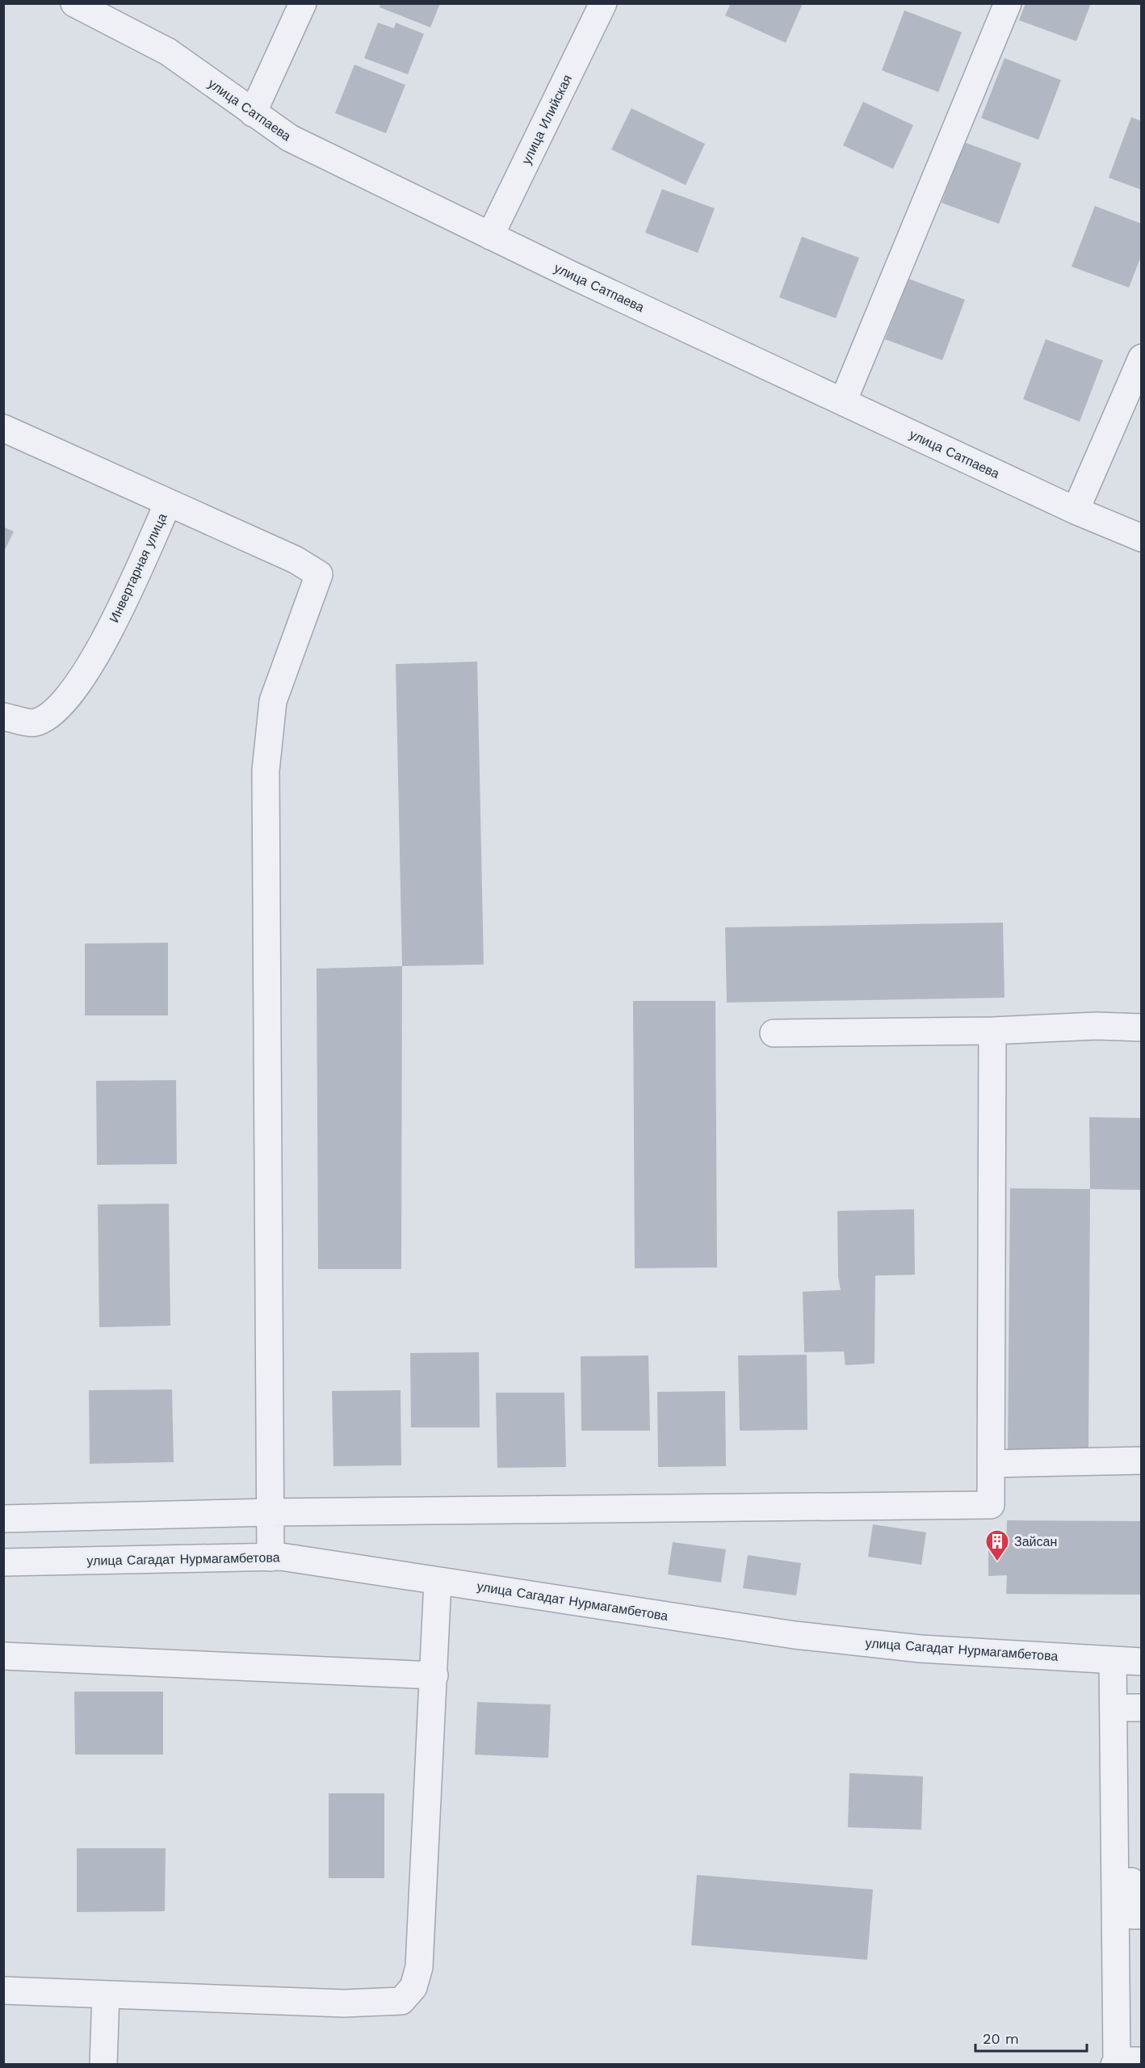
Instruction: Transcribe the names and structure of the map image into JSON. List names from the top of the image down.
{
  "streets": {
    "street": [
      "улица Сатпаева",
      "улица Илийская",
      "Инвертарная улица",
      "улица Сагадат Нурмагамбетова"
    ]
  },
  "crossings": [
    ["улица Сатпаева", "улица Илийская"]
  ],
  "places": {
    "building": ["Зайсан"]
  },
  "scale_bar": "20 m"
}
